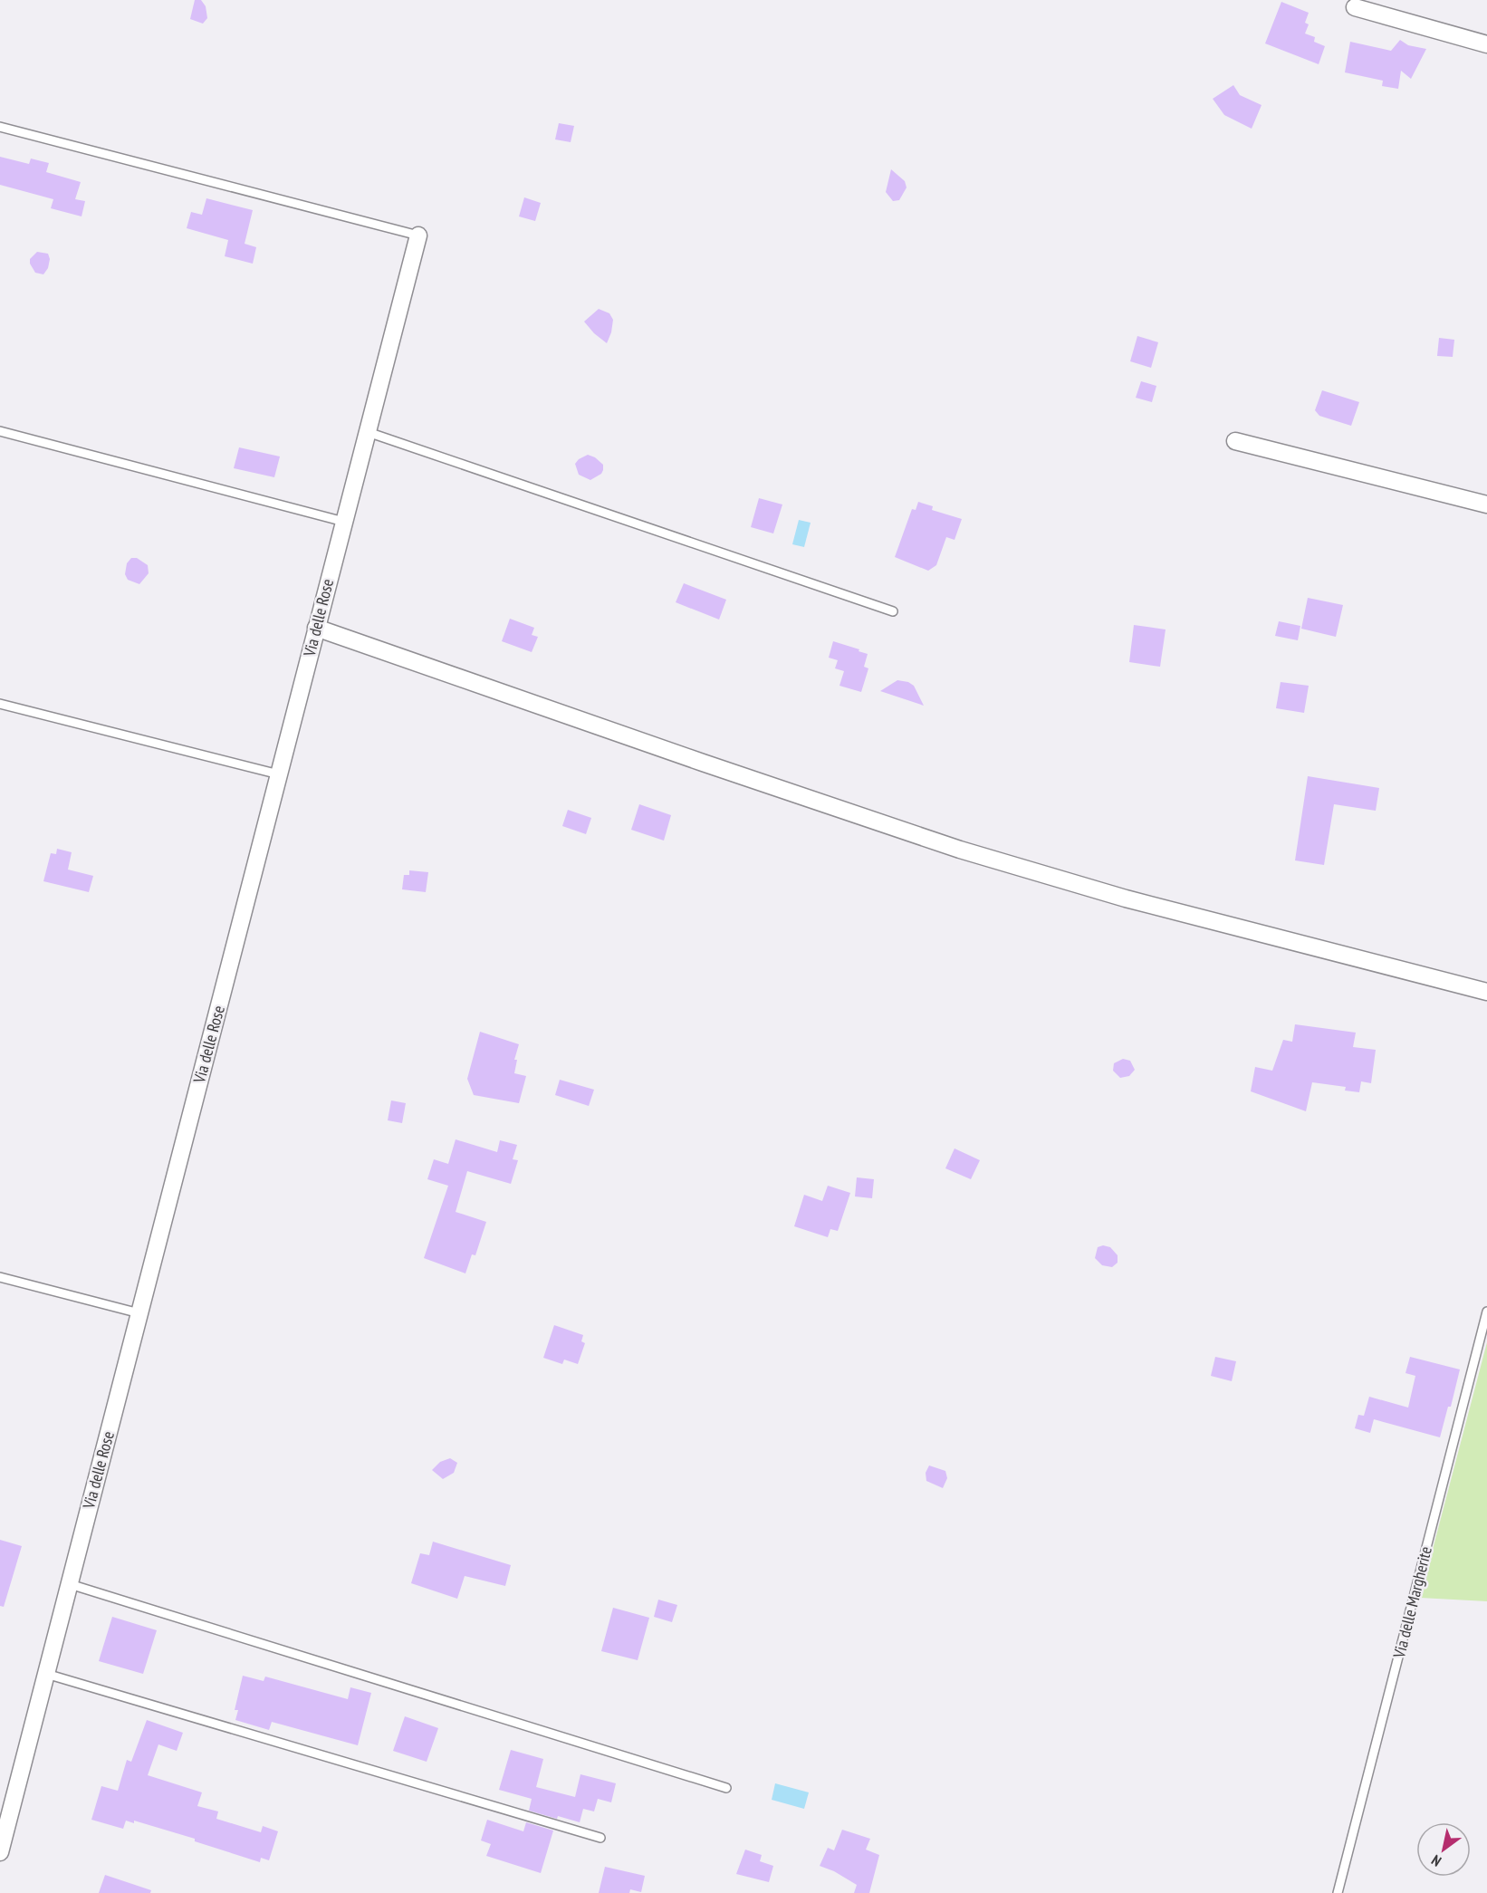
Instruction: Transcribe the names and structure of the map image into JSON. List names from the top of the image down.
{
  "streets": {
    "street": ["Via delle Rose"],
    "lane": ["Via delle Margherite"]
  },
  "north": "bottom left"
}
